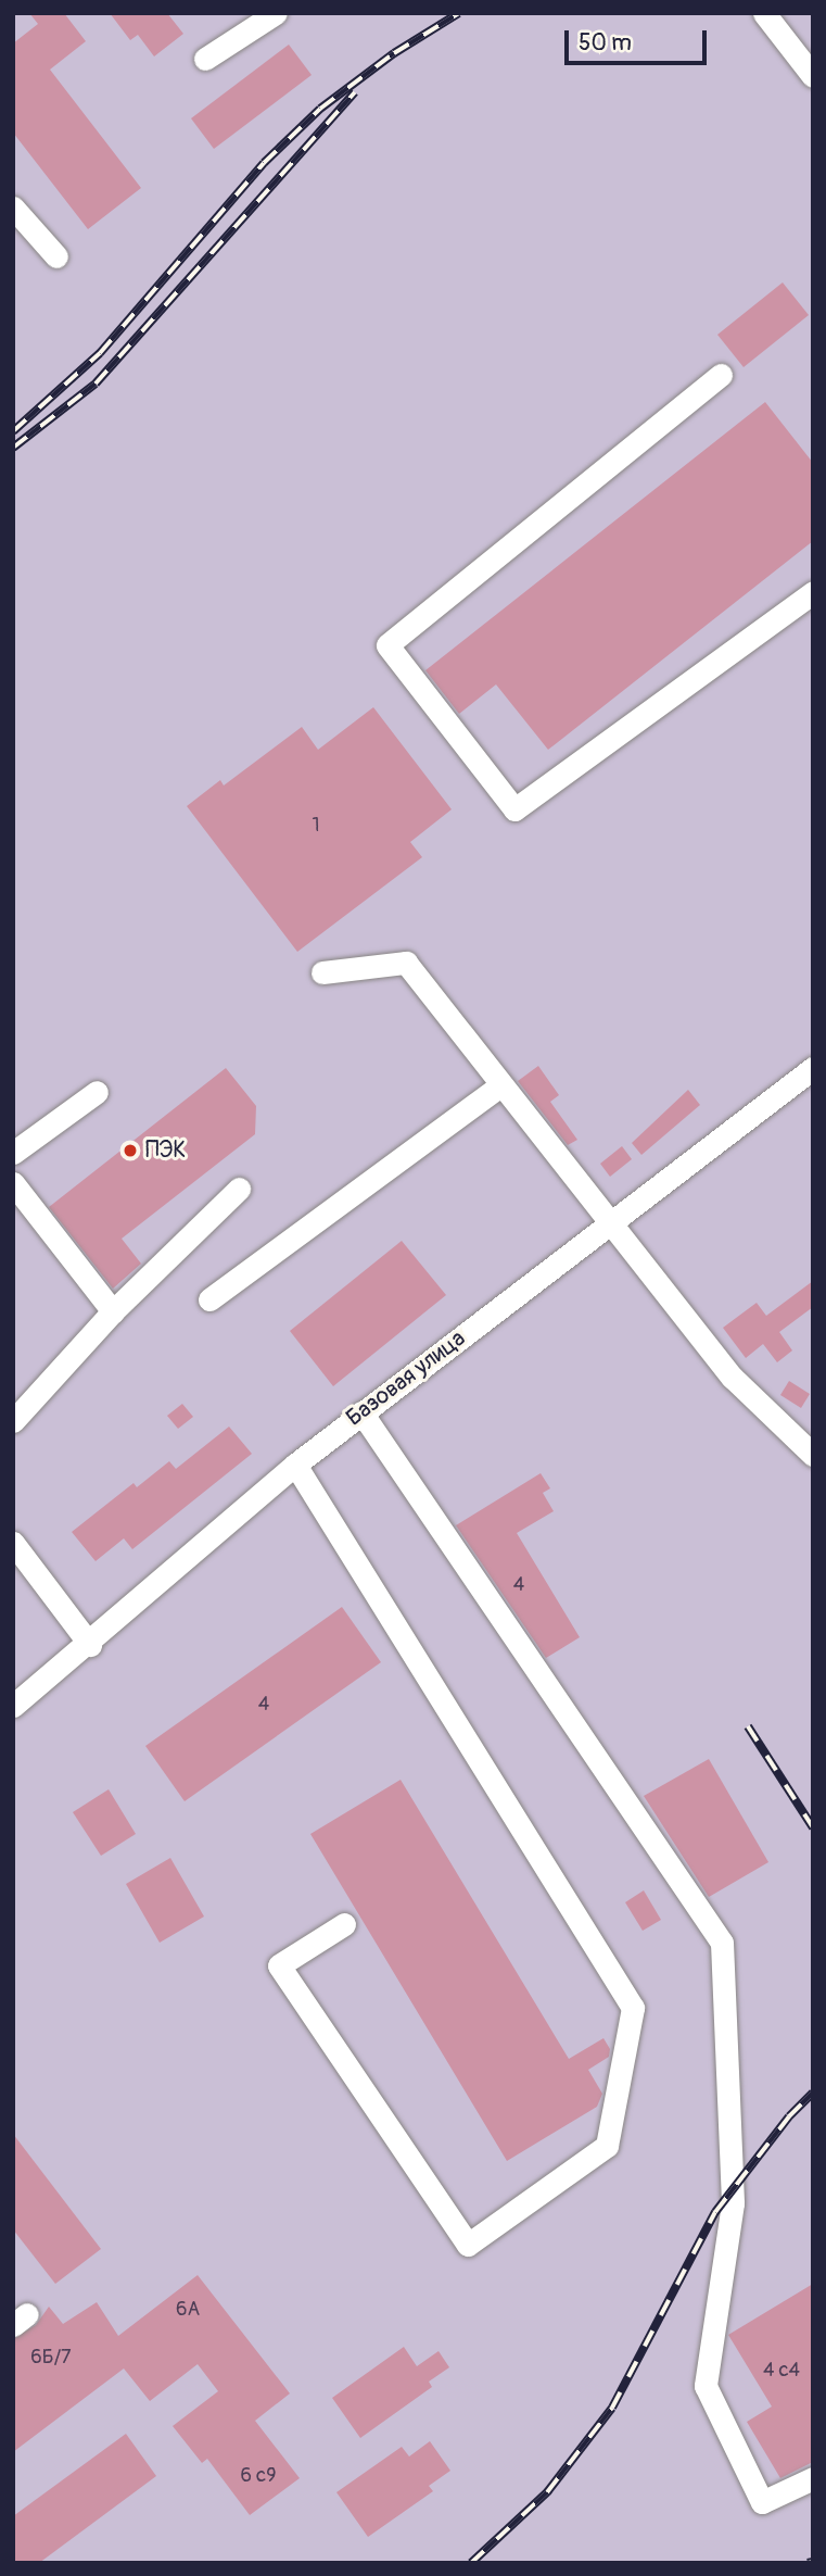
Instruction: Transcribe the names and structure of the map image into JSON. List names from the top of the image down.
{
  "streets": {
    "street": ["Базовая улица"]
  },
  "places": ["ПЭК"],
  "house_numbers": [
    "1",
    "4",
    "4",
    "6А",
    "6Б/7",
    "4 с4",
    "6 с9"
  ],
  "scale_bar": "50 m"
}
